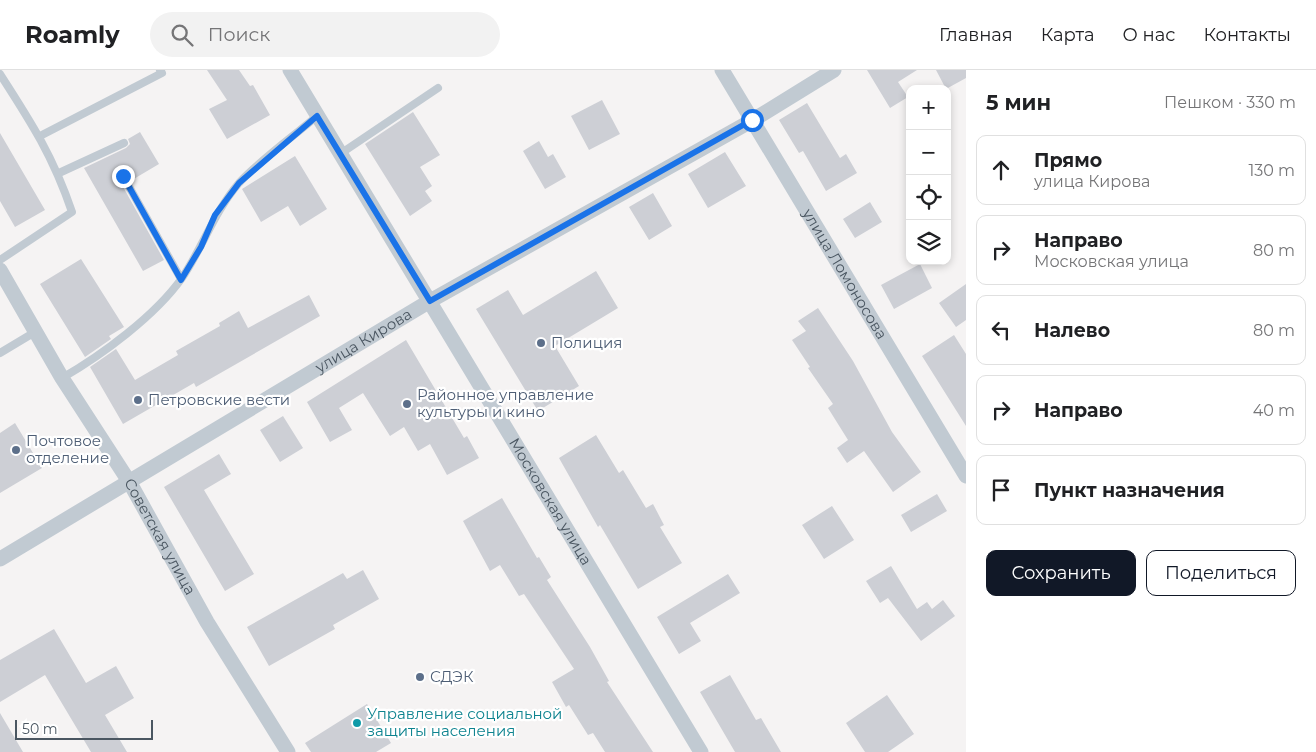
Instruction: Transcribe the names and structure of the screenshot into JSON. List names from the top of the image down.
{
  "streets": {
    "street": [
      "улица Ломоносова",
      "улица Кирова",
      "Московская улица",
      "Советская улица"
    ]
  },
  "crossings": [
    ["улица Ломоносова", "улица Кирова"],
    ["улица Кирова", "Московская улица"],
    ["улица Кирова", "Советская улица"]
  ],
  "places": [
    "Полиция",
    "Петровские вести",
    "Районное управление культуры и кино",
    "Почтовое отделение",
    "СДЭК",
    "Управление социальной защиты населения"
  ],
  "scale_bar": "50 m",
  "page": {
    "header": "Roamly",
    "search": "Поиск",
    "nav": [
      "Главная",
      "Карта",
      "О нас",
      "Контакты"
    ],
    "heading": ["5 мин", "Пешком · 330 m"],
    "map_buttons": ["+", "−"],
    "list": [
      ["Прямо", "улица Кирова", "130 m"],
      ["Направо", "Московская улица", "80 m"],
      ["Налево", "80 m"],
      ["Направо", "40 m"],
      "Пункт назначения"
    ],
    "buttons": ["Сохранить", "Поделиться"],
    "scale": "50 m"
  }
}
